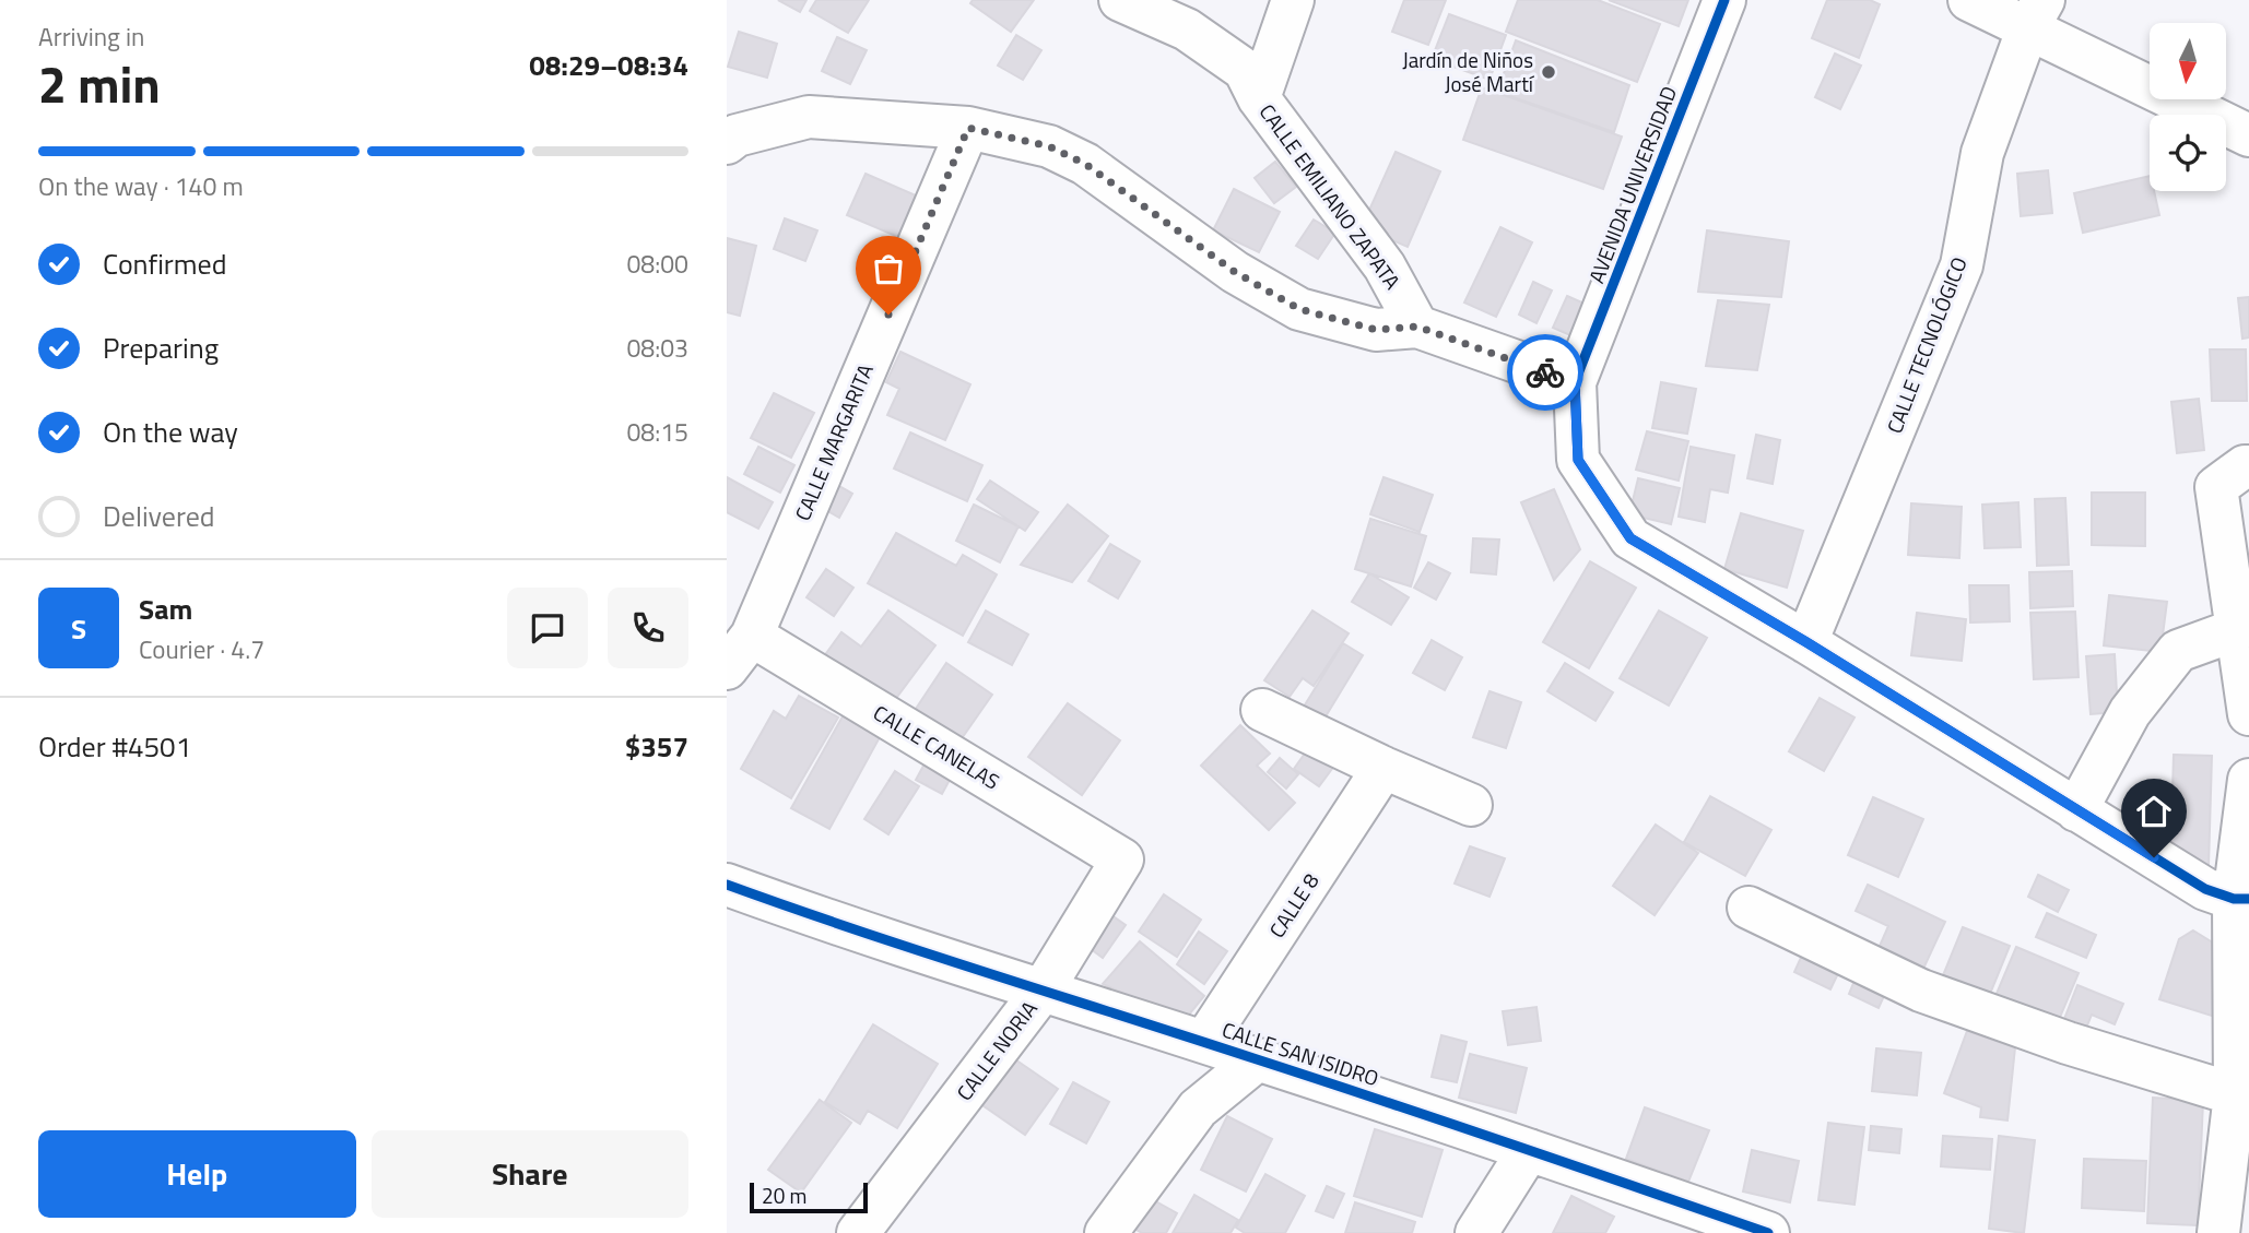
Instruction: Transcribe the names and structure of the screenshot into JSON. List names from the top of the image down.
{
  "streets": {
    "street": [
      "AVENIDA UNIVERSIDAD",
      "CALLE EMILIANO ZAPATA",
      "CALLE TECNOLÓGICO",
      "CALLE MARGARITA",
      "CALLE CANELAS",
      "CALLE 8",
      "CALLE NORIA",
      "CALLE SAN ISIDRO"
    ]
  },
  "crossings": [
    ["CALLE MARGARITA", "CALLE CANELAS"],
    ["CALLE CANELAS", "CALLE NORIA"],
    ["CALLE 8", "CALLE SAN ISIDRO"],
    ["CALLE NORIA", "CALLE SAN ISIDRO"]
  ],
  "places": ["Jardín de Niños José Martí"],
  "scale_bar": "20 m",
  "north": "bottom",
  "page": {
    "heading": ["2 min", "Arriving in", "08:29–08:34"],
    "panel": [
      "Sam",
      "Courier · 4.7",
      "Order #4501",
      "$357"
    ],
    "bar": "On the way · 140 m",
    "list": [
      ["Confirmed", "08:00"],
      ["Preparing", "08:03"],
      ["On the way", "08:15"],
      "Delivered"
    ],
    "round": "S",
    "buttons": ["Help", "Share"],
    "scale": "20 m"
  }
}
